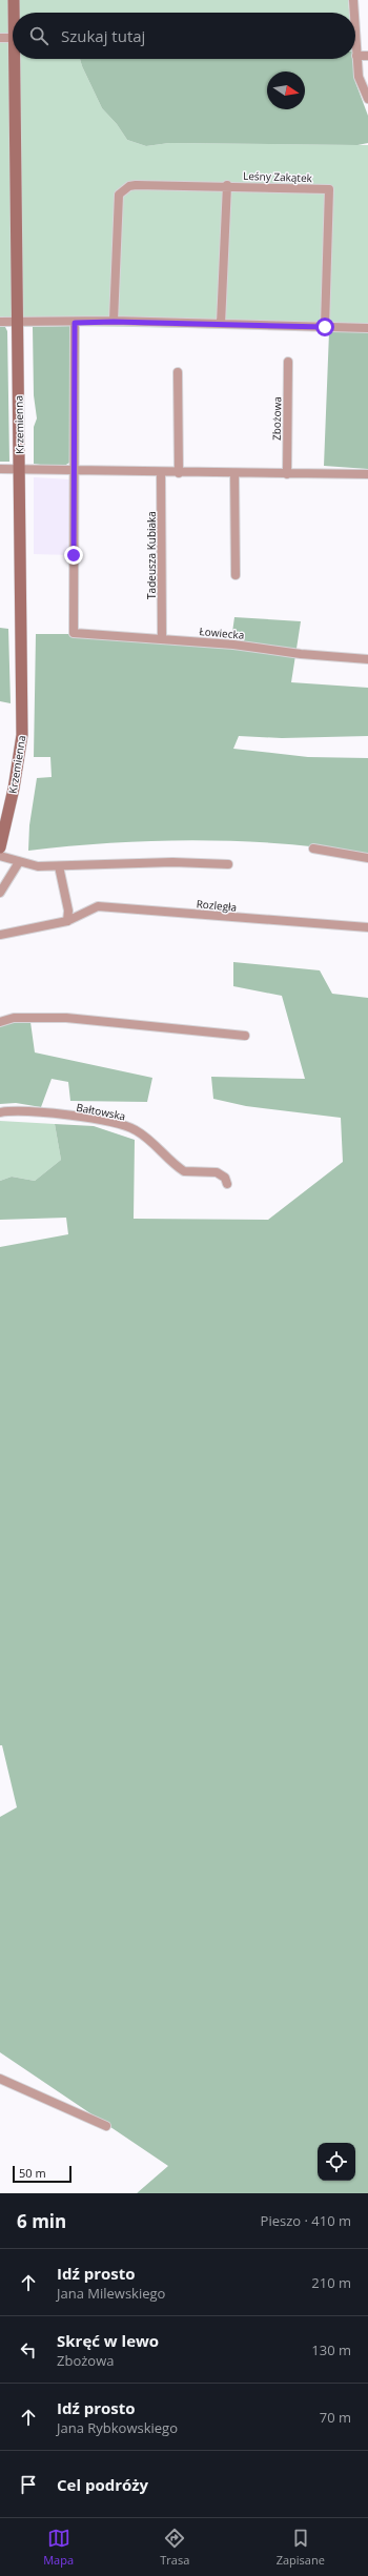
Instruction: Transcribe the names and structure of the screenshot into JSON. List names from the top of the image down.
{
  "streets": {
    "main road": ["Krzemienna"],
    "street": [
      "Leśny Zakątek",
      "Zbożowa",
      "Tadeusza Kubiaka",
      "Łowiecka",
      "Rozległa",
      "Bałtowska"
    ]
  },
  "crossings": [
    ["Tadeusza Kubiaka", "Łowiecka"]
  ],
  "scale_bar": "50 m",
  "north": "right",
  "page": {
    "search": "Szukaj tutaj",
    "scale": "50 m",
    "heading": ["6 min", "Pieszo · 410 m"],
    "list": [
      ["Idź prosto", "Jana Milewskiego", "210 m"],
      ["Skręć w lewo", "Zbożowa", "130 m"],
      ["Idź prosto", "Jana Rybkowskiego", "70 m"],
      "Cel podróży"
    ],
    "nav": ["Mapa", "Trasa", "Zapisane"]
  }
}
